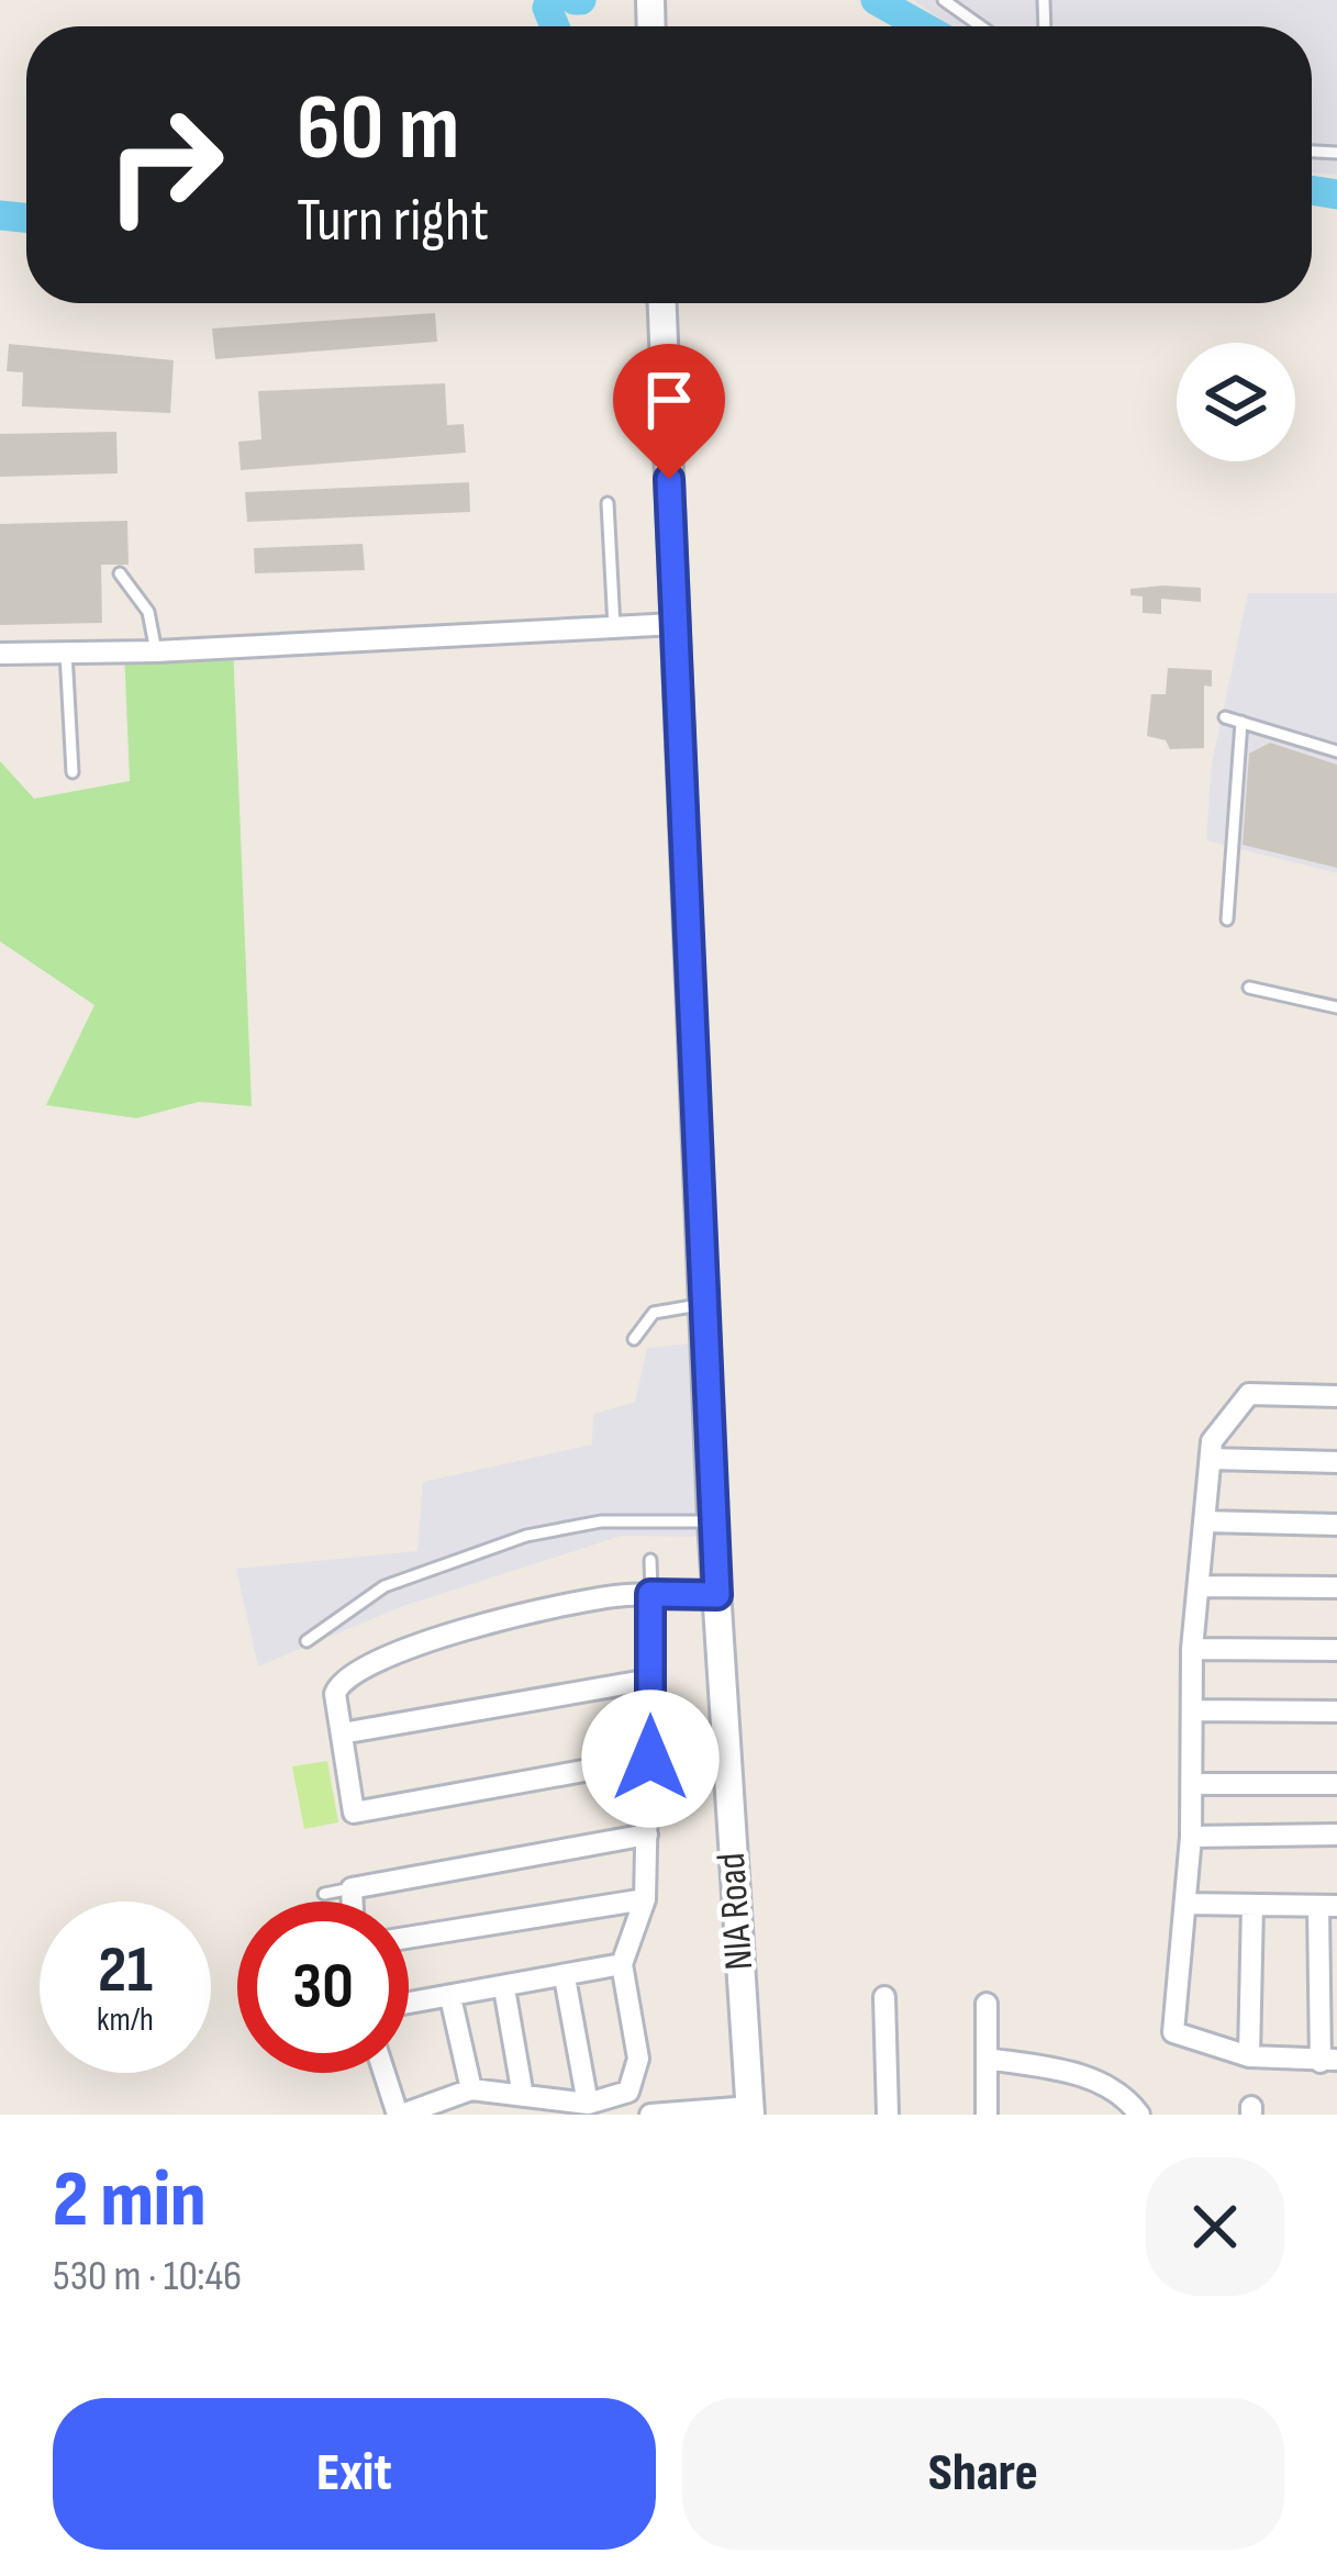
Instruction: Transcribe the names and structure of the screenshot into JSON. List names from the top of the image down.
{
  "streets": {
    "street": ["NIA Road"]
  },
  "page": {
    "turn": ["60 m", "Turn right"],
    "speed": "21 km/h",
    "limit": "30",
    "heading": ["2 min", "530 m · 10:46"],
    "buttons": ["Exit", "Share"]
  }
}
